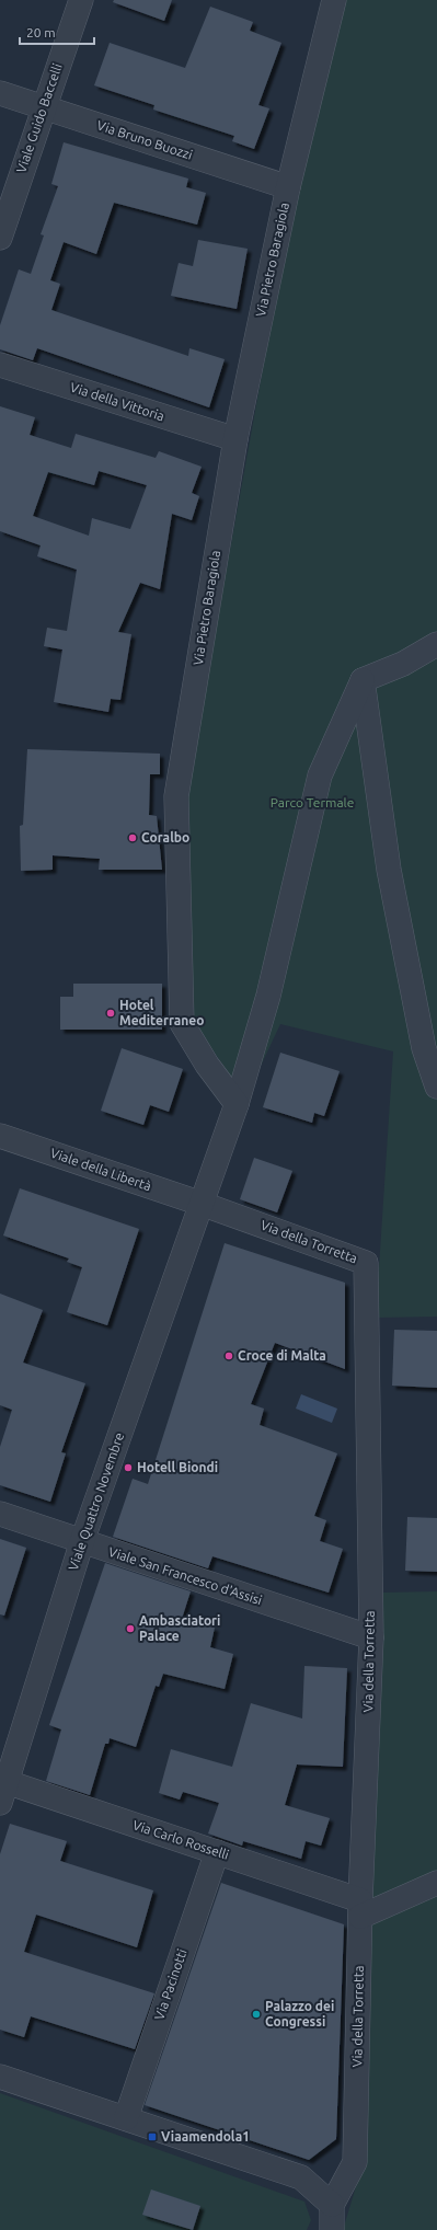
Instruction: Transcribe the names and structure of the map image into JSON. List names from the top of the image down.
{
  "streets": {
    "street": [
      "Viale Guido Baccelli",
      "Via Bruno Buozzi",
      "Via Pietro Baragiola",
      "Via della Vittoria",
      "Viale della Libertà",
      "Via della Torretta",
      "Viale Quattro Novembre",
      "Viale San Francesco d'Assisi",
      "Via Carlo Rosselli",
      "Via Pacinotti"
    ]
  },
  "crossings": [
    ["Viale Guido Baccelli", "Via Bruno Buozzi"],
    ["Via Bruno Buozzi", "Via Pietro Baragiola"],
    ["Via Pietro Baragiola", "Via della Vittoria"],
    ["Viale della Libertà", "Via della Torretta"],
    ["Viale della Libertà", "Viale Quattro Novembre"],
    ["Via della Torretta", "Viale Quattro Novembre"],
    ["Via della Torretta", "Viale San Francesco d'Assisi"],
    ["Via della Torretta", "Via Carlo Rosselli"],
    ["Viale Quattro Novembre", "Viale San Francesco d'Assisi"],
    ["Viale Quattro Novembre", "Via Carlo Rosselli"],
    ["Via Carlo Rosselli", "Via Pacinotti"]
  ],
  "parks": ["Parco Termale"],
  "places": {
    "other": [
      "Coralbo",
      "Hotel Mediterraneo",
      "Croce di Malta",
      "Hotell Biondi",
      "Ambasciatori Palace",
      "Palazzo dei Congressi"
    ],
    "transit": ["Viaamendola1"]
  },
  "scale_bar": "20 m"
}
